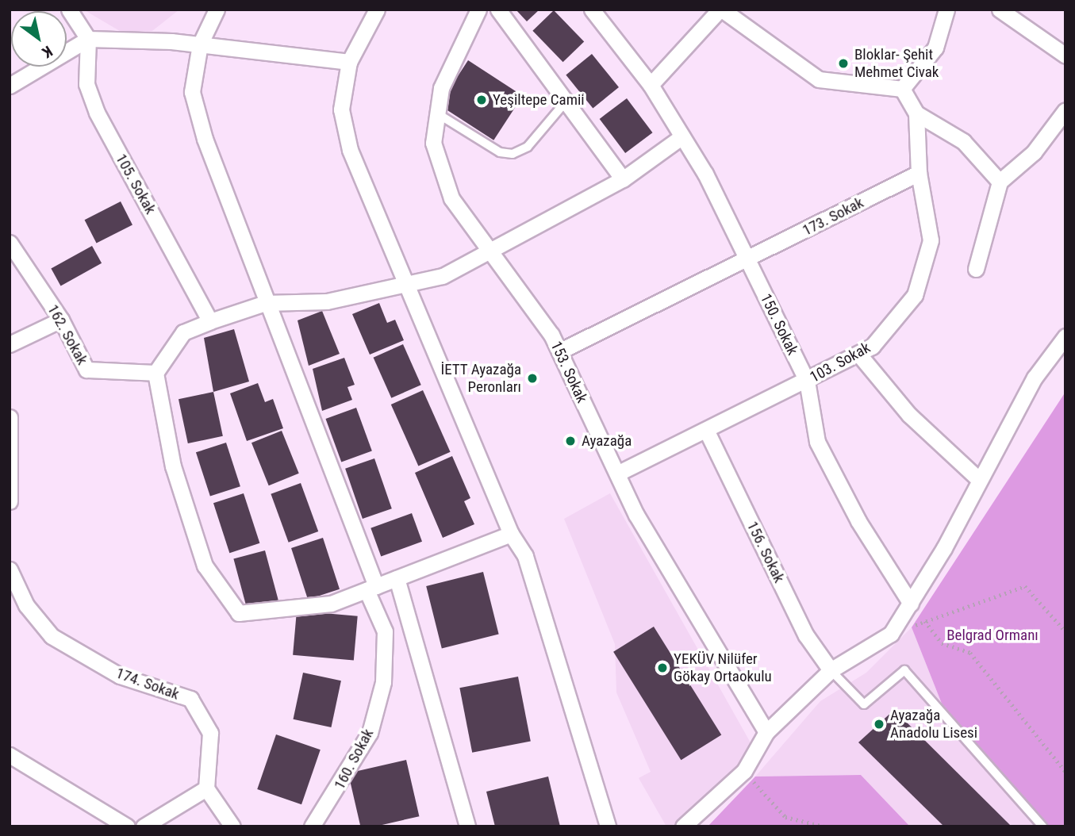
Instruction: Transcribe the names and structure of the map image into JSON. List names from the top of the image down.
{
  "streets": {
    "street": [
      "105. Sokak",
      "173. Sokak",
      "150. Sokak",
      "162. Sokak",
      "103. Sokak",
      "153. Sokak",
      "156. Sokak",
      "174. Sokak",
      "160. Sokak"
    ]
  },
  "crossings": [
    ["173. Sokak", "150. Sokak"],
    ["173. Sokak", "103. Sokak"],
    ["173. Sokak", "153. Sokak"],
    ["150. Sokak", "103. Sokak"],
    ["103. Sokak", "153. Sokak"],
    ["103. Sokak", "156. Sokak"]
  ],
  "parks": ["Belgrad Ormanı"],
  "places": [
    "Bloklar- Şehit Mehmet Civak",
    "Yeşiltepe Camii",
    "İETT Ayazağa Peronları",
    "Ayazağa",
    "YEKÜV Nilüfer Gökay Ortaokulu",
    "Ayazağa Anadolu Lisesi"
  ],
  "north": "bottom right"
}
